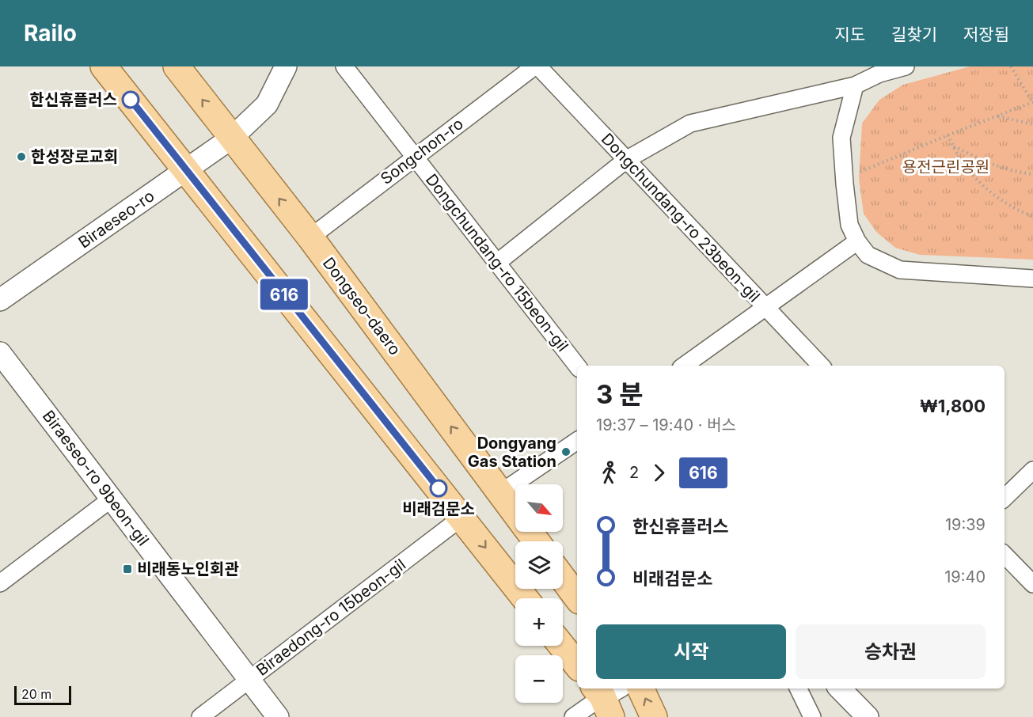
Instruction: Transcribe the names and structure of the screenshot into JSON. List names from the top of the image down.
{
  "streets": {
    "main road": ["Dongseo-daero"],
    "street": [
      "Songchon-ro",
      "Dongchundang-ro 23beon-gil",
      "Biraeseo-ro",
      "Dongchundang-ro 15beon-gil",
      "Biraeseo-ro 9beon-gil",
      "Biraedong-ro 15beon-gil"
    ]
  },
  "crossings": [
    ["Songchon-ro", "Dongchundang-ro 15beon-gil"],
    ["Songchon-ro", "Dongseo-daero"],
    ["Biraeseo-ro", "Dongseo-daero"],
    ["Biraeseo-ro 9beon-gil", "Biraedong-ro 15beon-gil"]
  ],
  "parks": ["용전근린공원"],
  "places": {
    "other": [
      "한신휴플러스",
      "한성장로교회",
      "Dongyang Gas Station",
      "비래검문소"
    ],
    "transit": ["비래동노인회관"]
  },
  "lines": ["bus line 616"],
  "scale_bar": "20 m",
  "north": "bottom right",
  "page": {
    "header": "Railo",
    "nav": ["지도", "길찾기", "저장됨"],
    "on_map": "616",
    "heading": ["3 분", "19:37 – 19:40 · 버스", "₩1,800"],
    "legs": ["2", "616"],
    "map_buttons": ["+", "−"],
    "list": [
      {
        "name": "한신휴플러스",
        "value": "19:39"
      },
      {
        "name": "비래검문소",
        "value": "19:40"
      }
    ],
    "buttons": ["시작", "승차권"],
    "scale": "20 m"
  }
}
